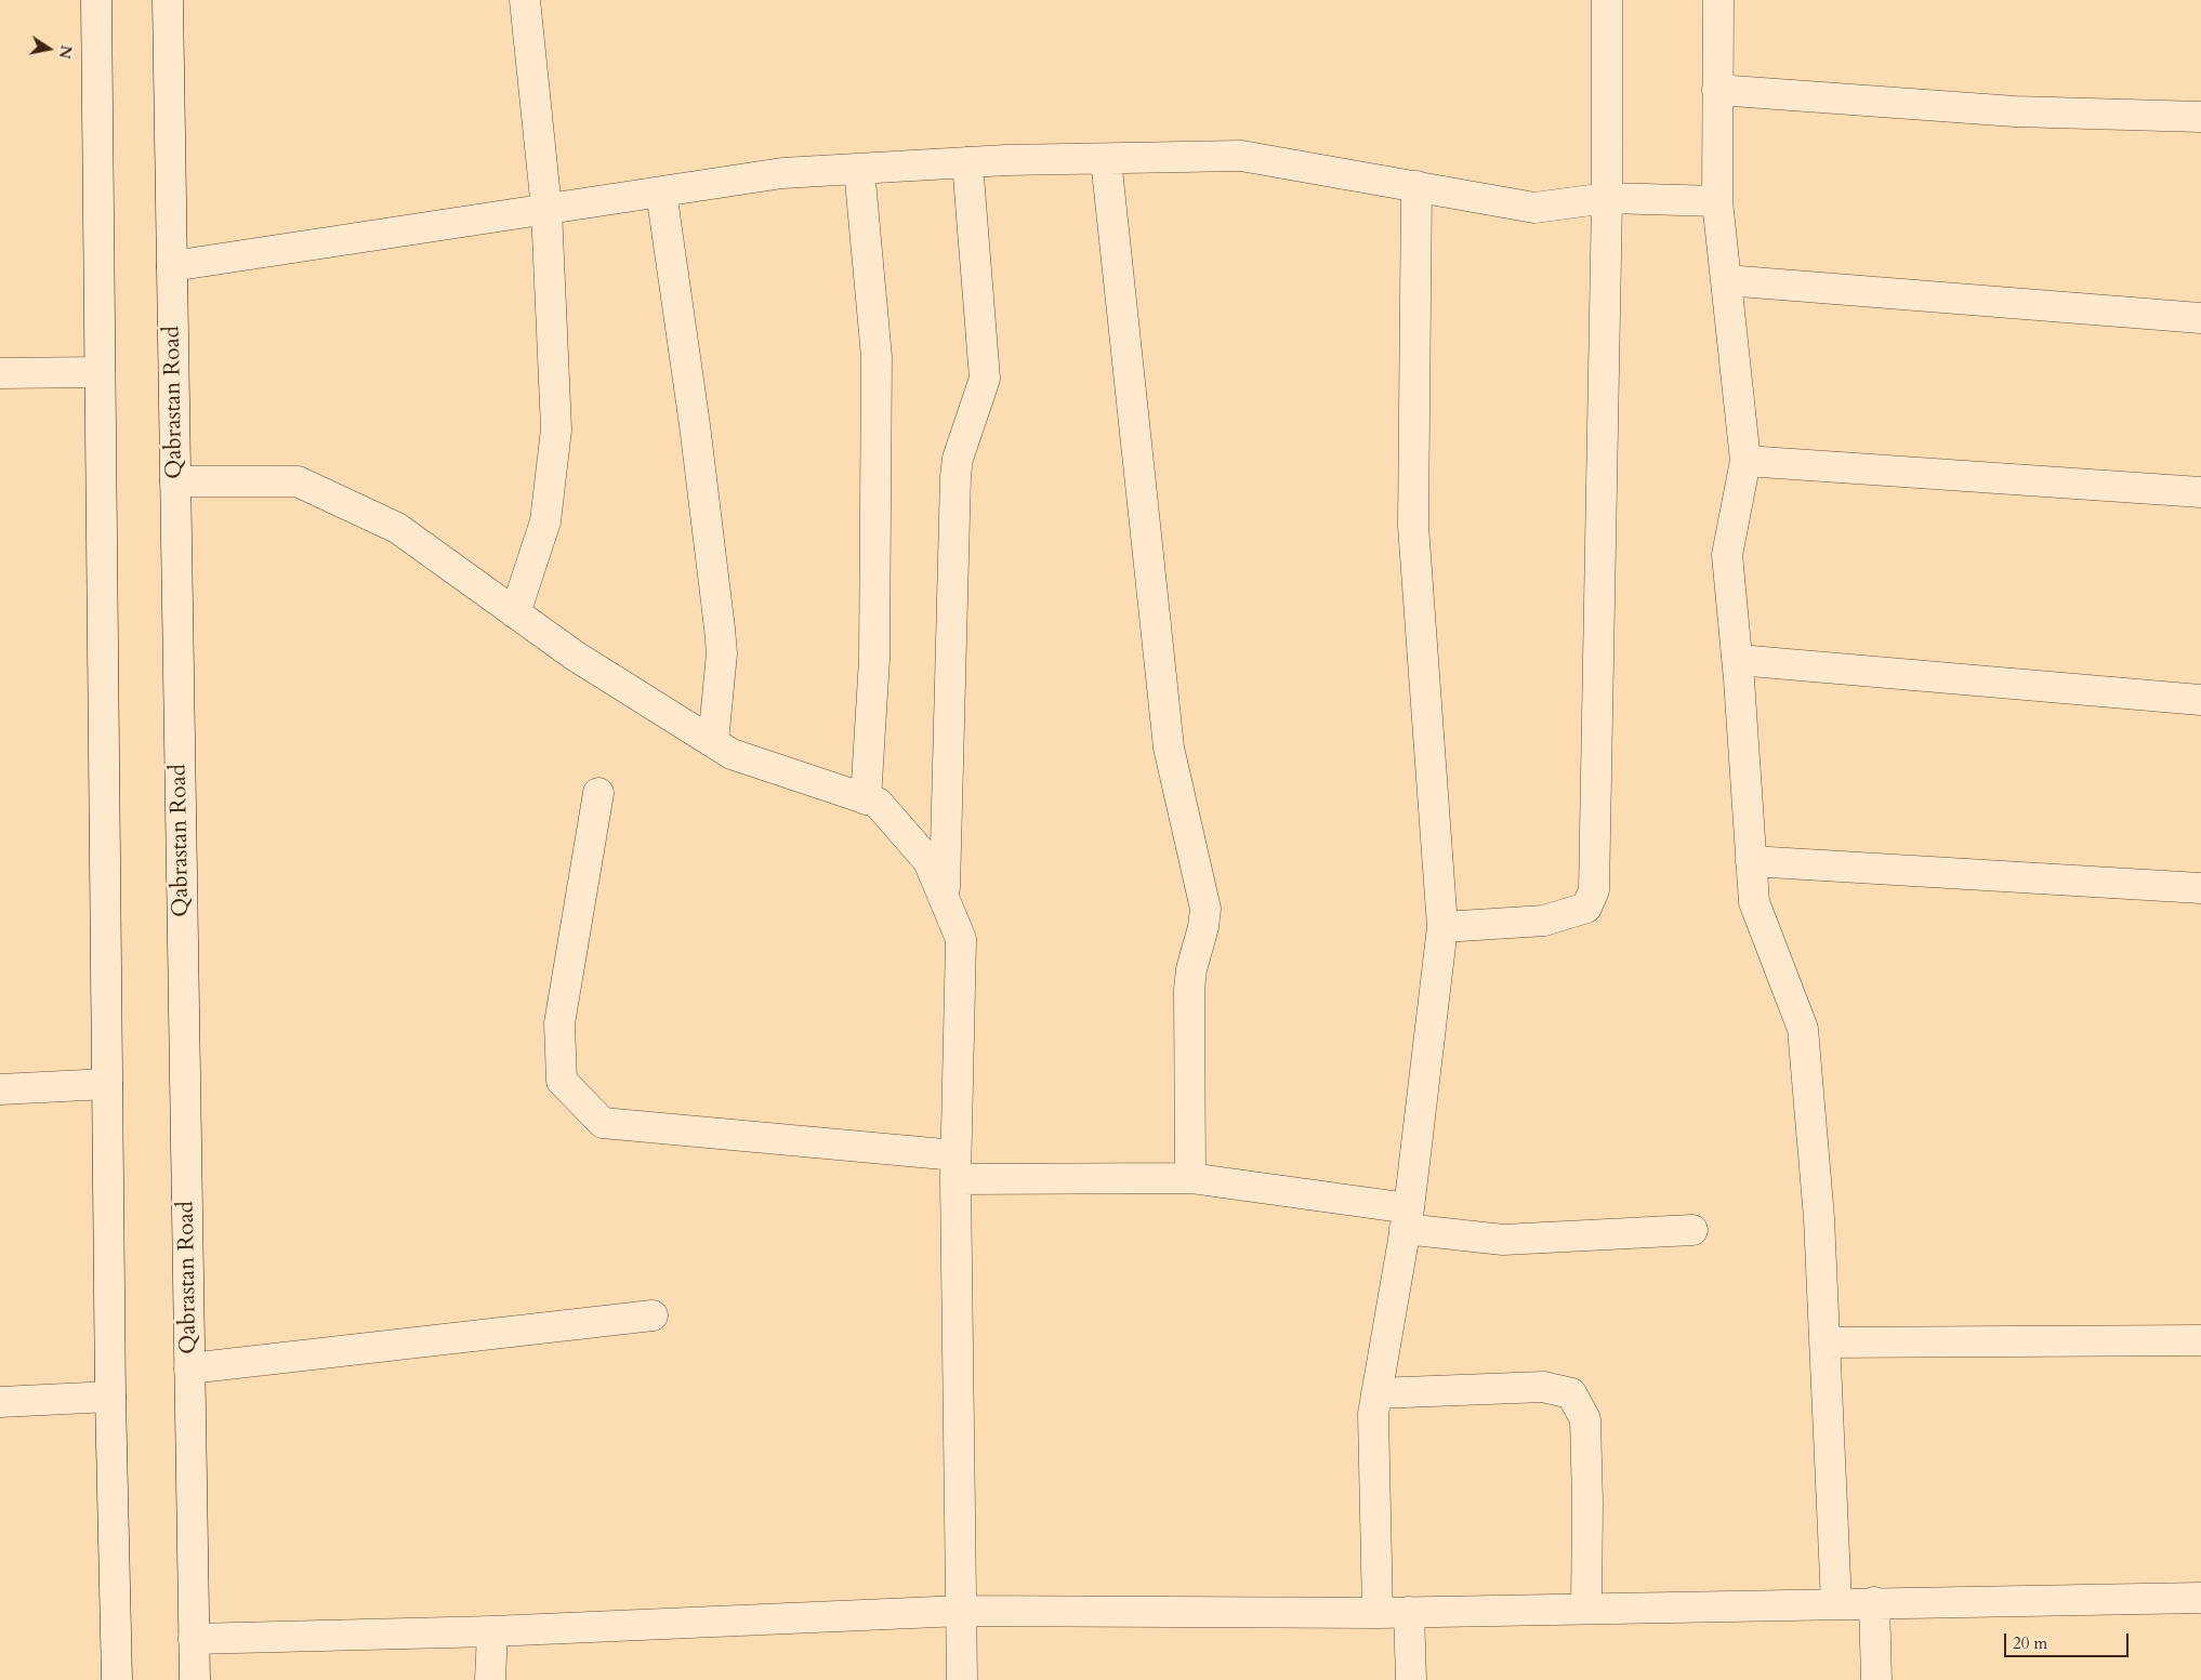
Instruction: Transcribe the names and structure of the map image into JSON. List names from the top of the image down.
{
  "streets": {
    "street": ["Qabrastan Road"]
  },
  "scale_bar": "20 m",
  "north": "right"
}
